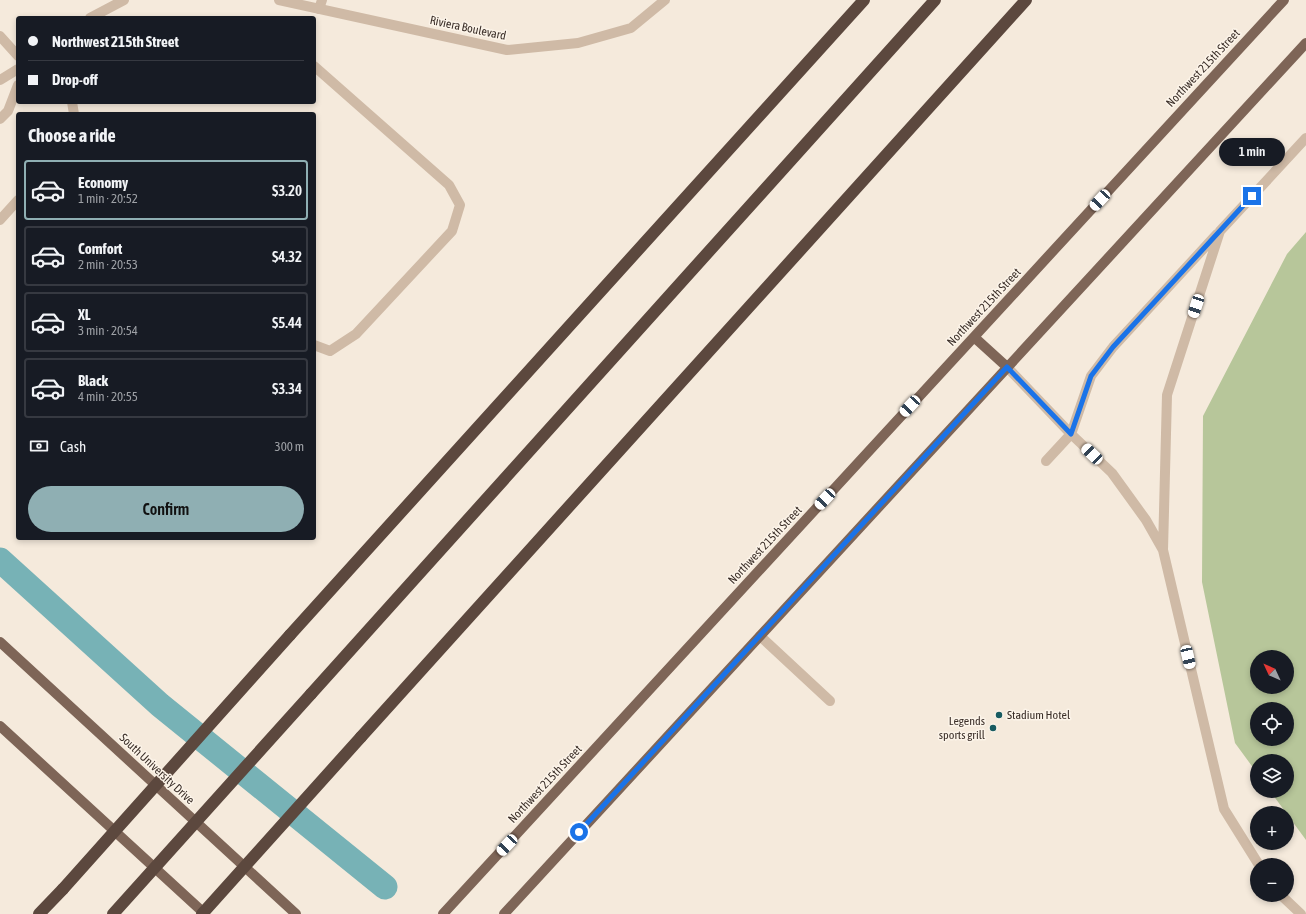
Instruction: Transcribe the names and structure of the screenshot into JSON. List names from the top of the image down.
{
  "streets": {
    "main road": ["Northwest 215th Street", "South University Drive"],
    "street": ["Riviera Boulevard"]
  },
  "places": ["Stadium Hotel", "Legends sports grill"],
  "north": "top left",
  "page": {
    "banner": ["Northwest 215th Street", "Drop-off"],
    "heading": "Choose a ride",
    "bubble": "1 min",
    "list": [
      {
        "name": "Economy",
        "note": "1 min · 20:52",
        "value": "$3.20"
      },
      {
        "name": "Comfort",
        "note": "2 min · 20:53",
        "value": "$4.32"
      },
      {
        "name": "XL",
        "note": "3 min · 20:54",
        "value": "$5.44"
      },
      {
        "name": "Black",
        "note": "4 min · 20:55",
        "value": "$3.34"
      }
    ],
    "pay": ["Cash", "300 m"],
    "buttons": "Confirm",
    "map_buttons": ["+", "−"]
  }
}
